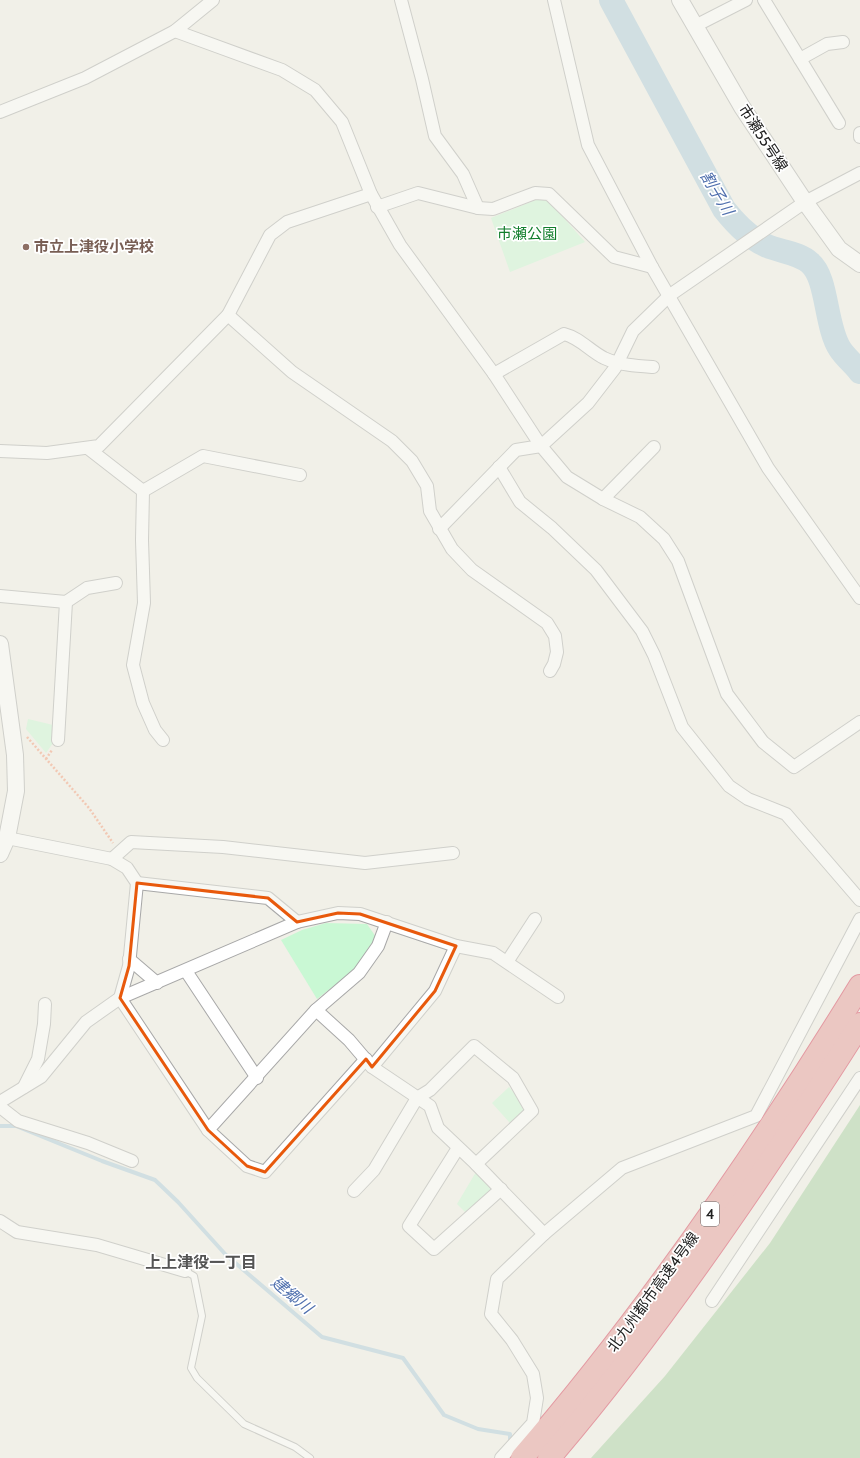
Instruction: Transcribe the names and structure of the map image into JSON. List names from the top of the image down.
{
  "streets": {
    "highway": ["4", "北九州都市高速4号線"],
    "street": ["市瀬55号線"]
  },
  "crossings": [
    ["4", "北九州都市高速4号線"]
  ],
  "districts": ["上上津役一丁目"],
  "water": ["割子川", "建郷川"],
  "parks": ["市瀬公園"],
  "places": ["市立上津役小学校"]
}
